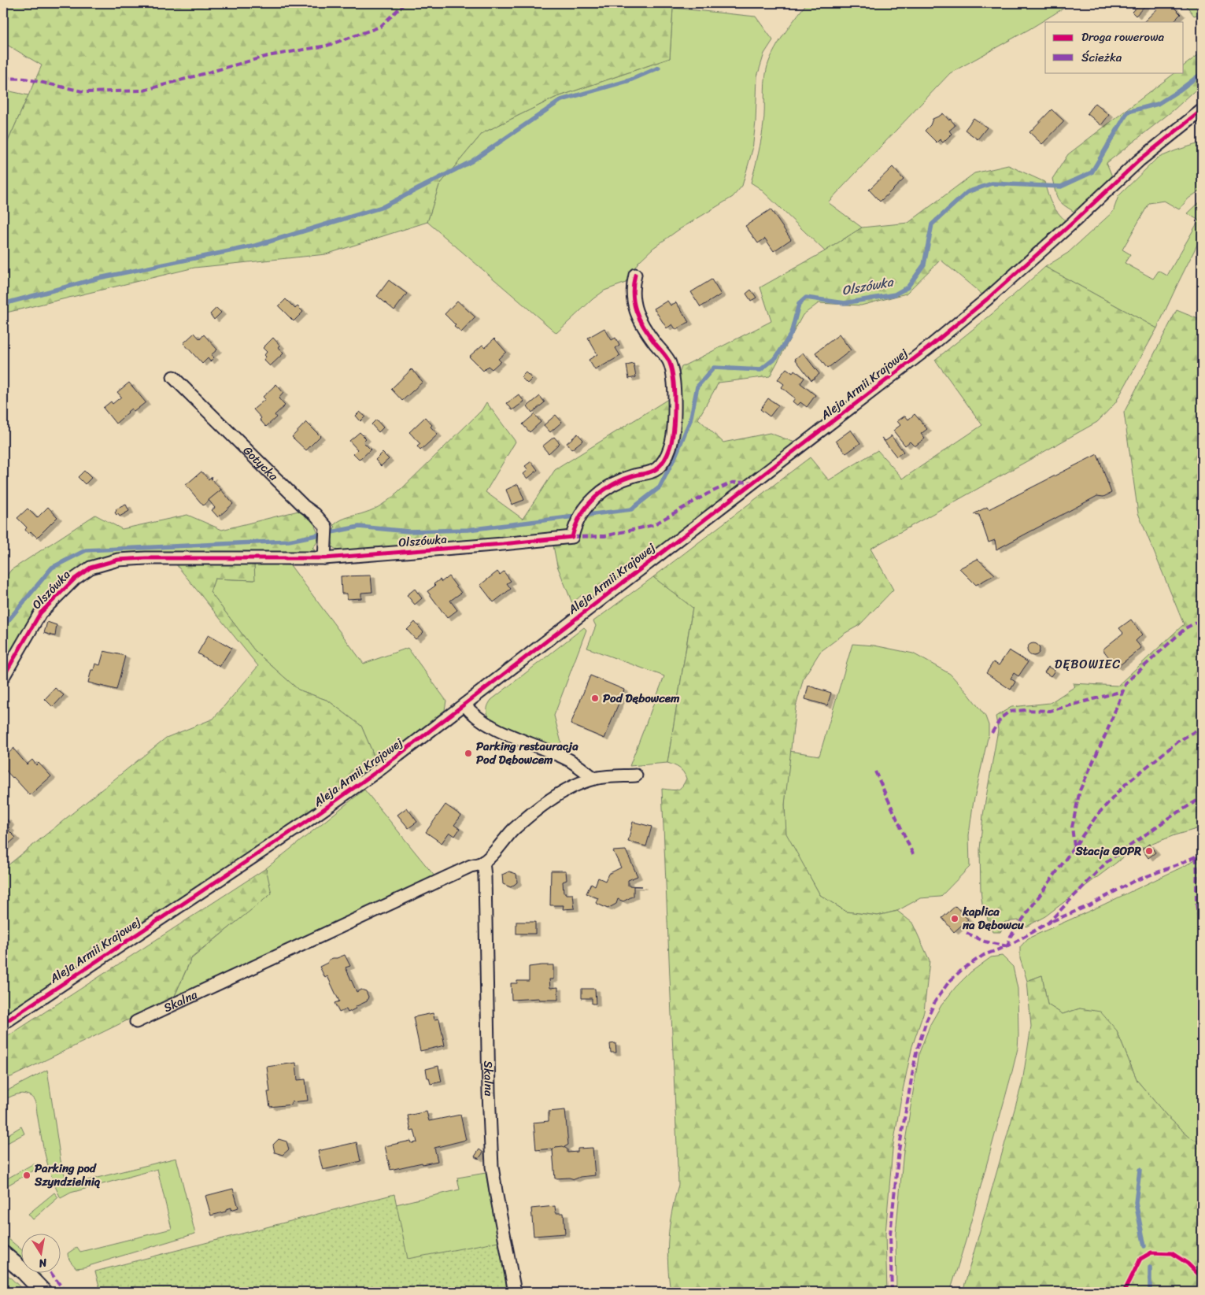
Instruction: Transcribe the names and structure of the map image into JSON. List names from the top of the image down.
{
  "streets": {
    "street": [
      "Aleja Armii Krajowej",
      "Gotycka",
      "Olszówka",
      "Skalna"
    ]
  },
  "crossings": [
    ["Gotycka", "Olszówka"]
  ],
  "districts": ["DĘBOWIEC"],
  "water": ["Olszówka"],
  "places": [
    "Pod Dębowcem",
    "Parking restauracja Pod Dębowcem",
    "Stacja GOPR",
    "kaplica na Dębowcu",
    "Parking pod Szyndzielnią"
  ],
  "legend": ["Droga rowerowa", "Ścieżka"],
  "north": "bottom"
}
